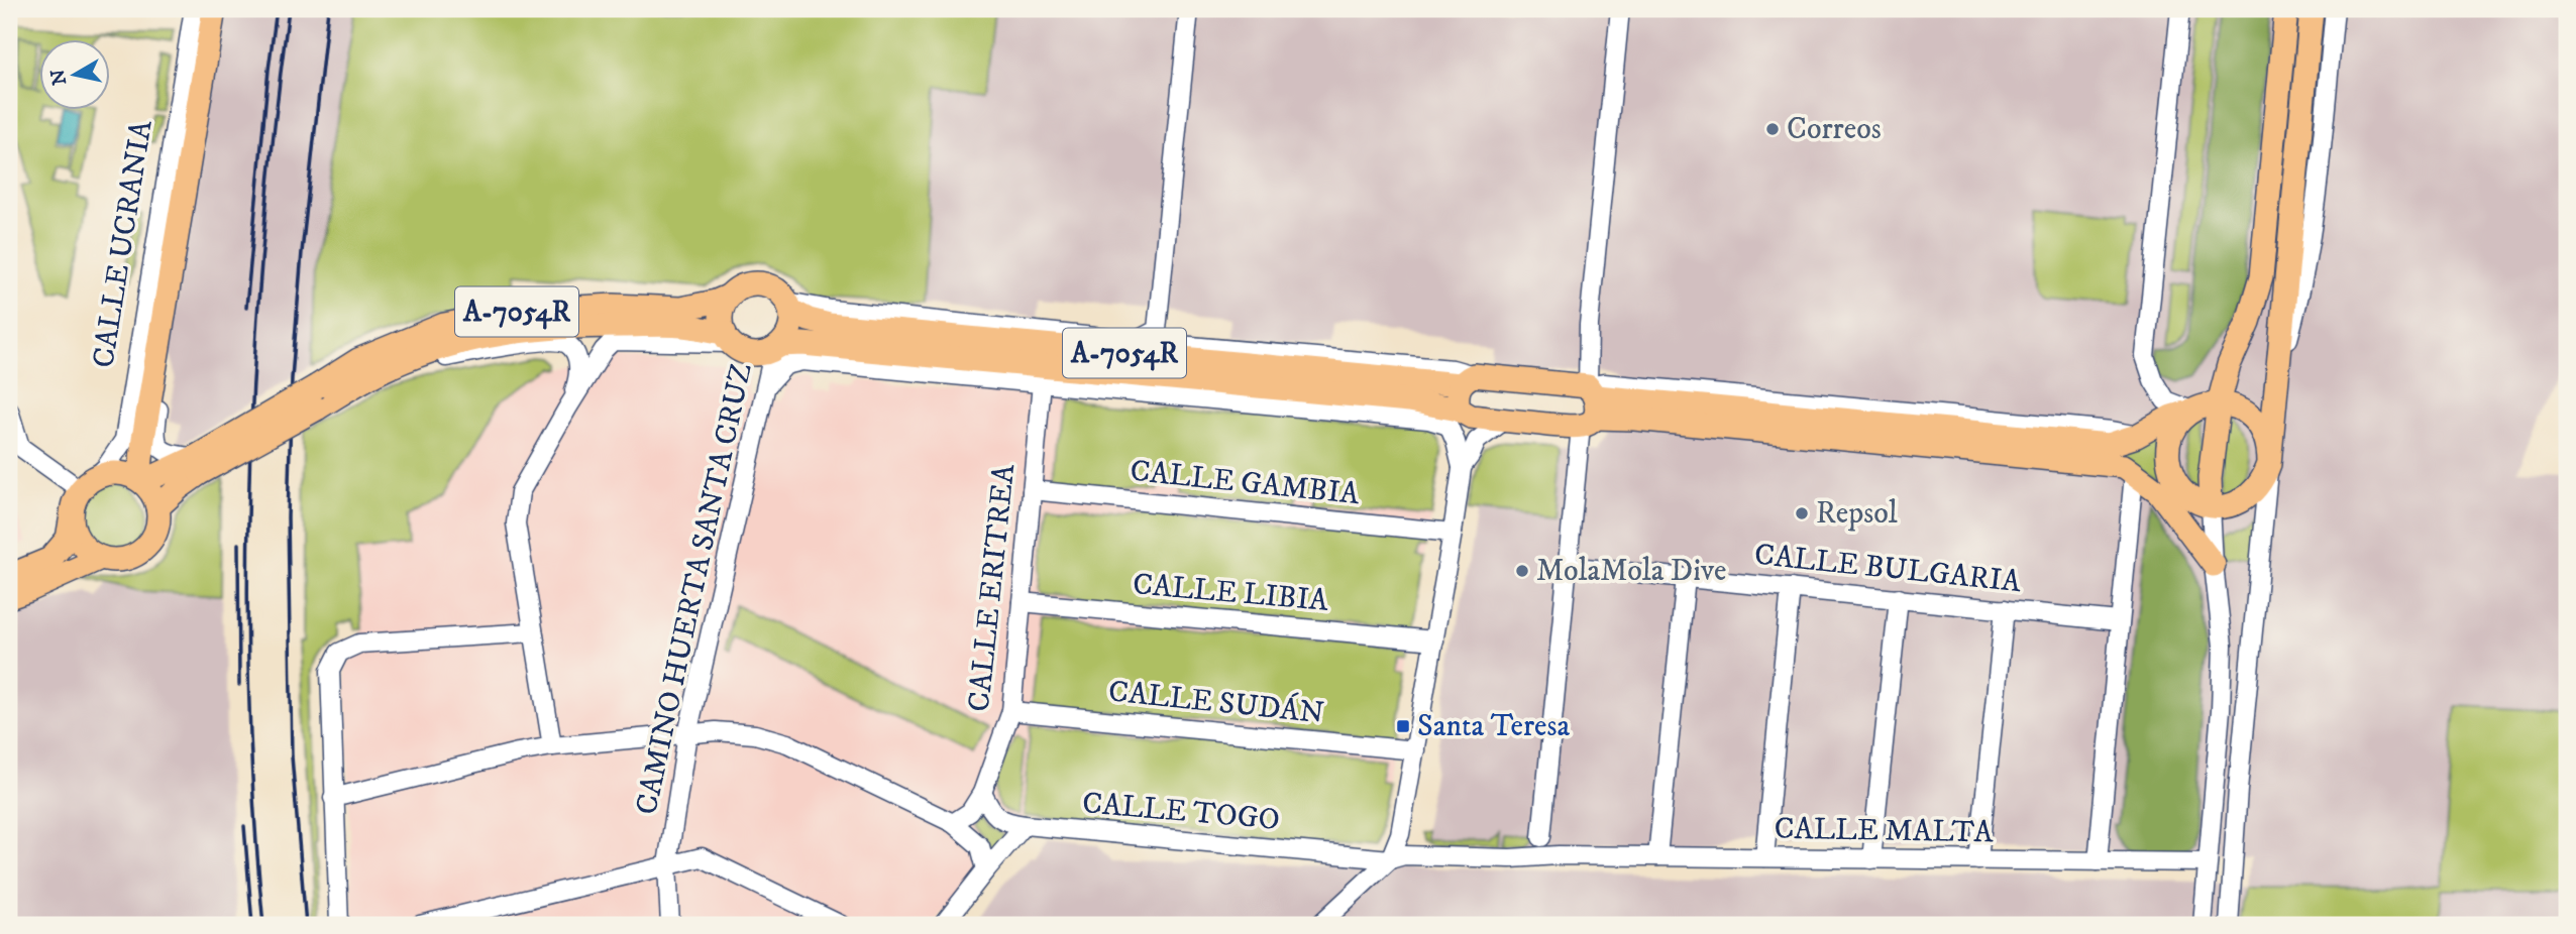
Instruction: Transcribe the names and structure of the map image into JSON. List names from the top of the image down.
{
  "streets": {
    "main road": ["CALLE UCRANIA", "A-7054R"],
    "street": [
      "CALLE GAMBIA",
      "CALLE BULGARIA",
      "CALLE ERITREA",
      "CAMINO HUERTA SANTA CRUZ",
      "CALLE LIBIA",
      "CALLE SUDÁN",
      "CALLE TOGO",
      "CALLE MALTA"
    ]
  },
  "crossings": [
    ["CALLE UCRANIA", "A-7054R"],
    ["A-7054R", "CAMINO HUERTA SANTA CRUZ"],
    ["CALLE GAMBIA", "CALLE ERITREA"],
    ["CALLE ERITREA", "CALLE LIBIA"],
    ["CALLE ERITREA", "CALLE SUDÁN"],
    ["CALLE ERITREA", "CALLE TOGO"],
    ["CALLE TOGO", "CALLE MALTA"]
  ],
  "places": {
    "other": ["Correos", "Repsol", "MolaMola Dive"],
    "transit": ["Santa Teresa"]
  },
  "north": "left"
}
